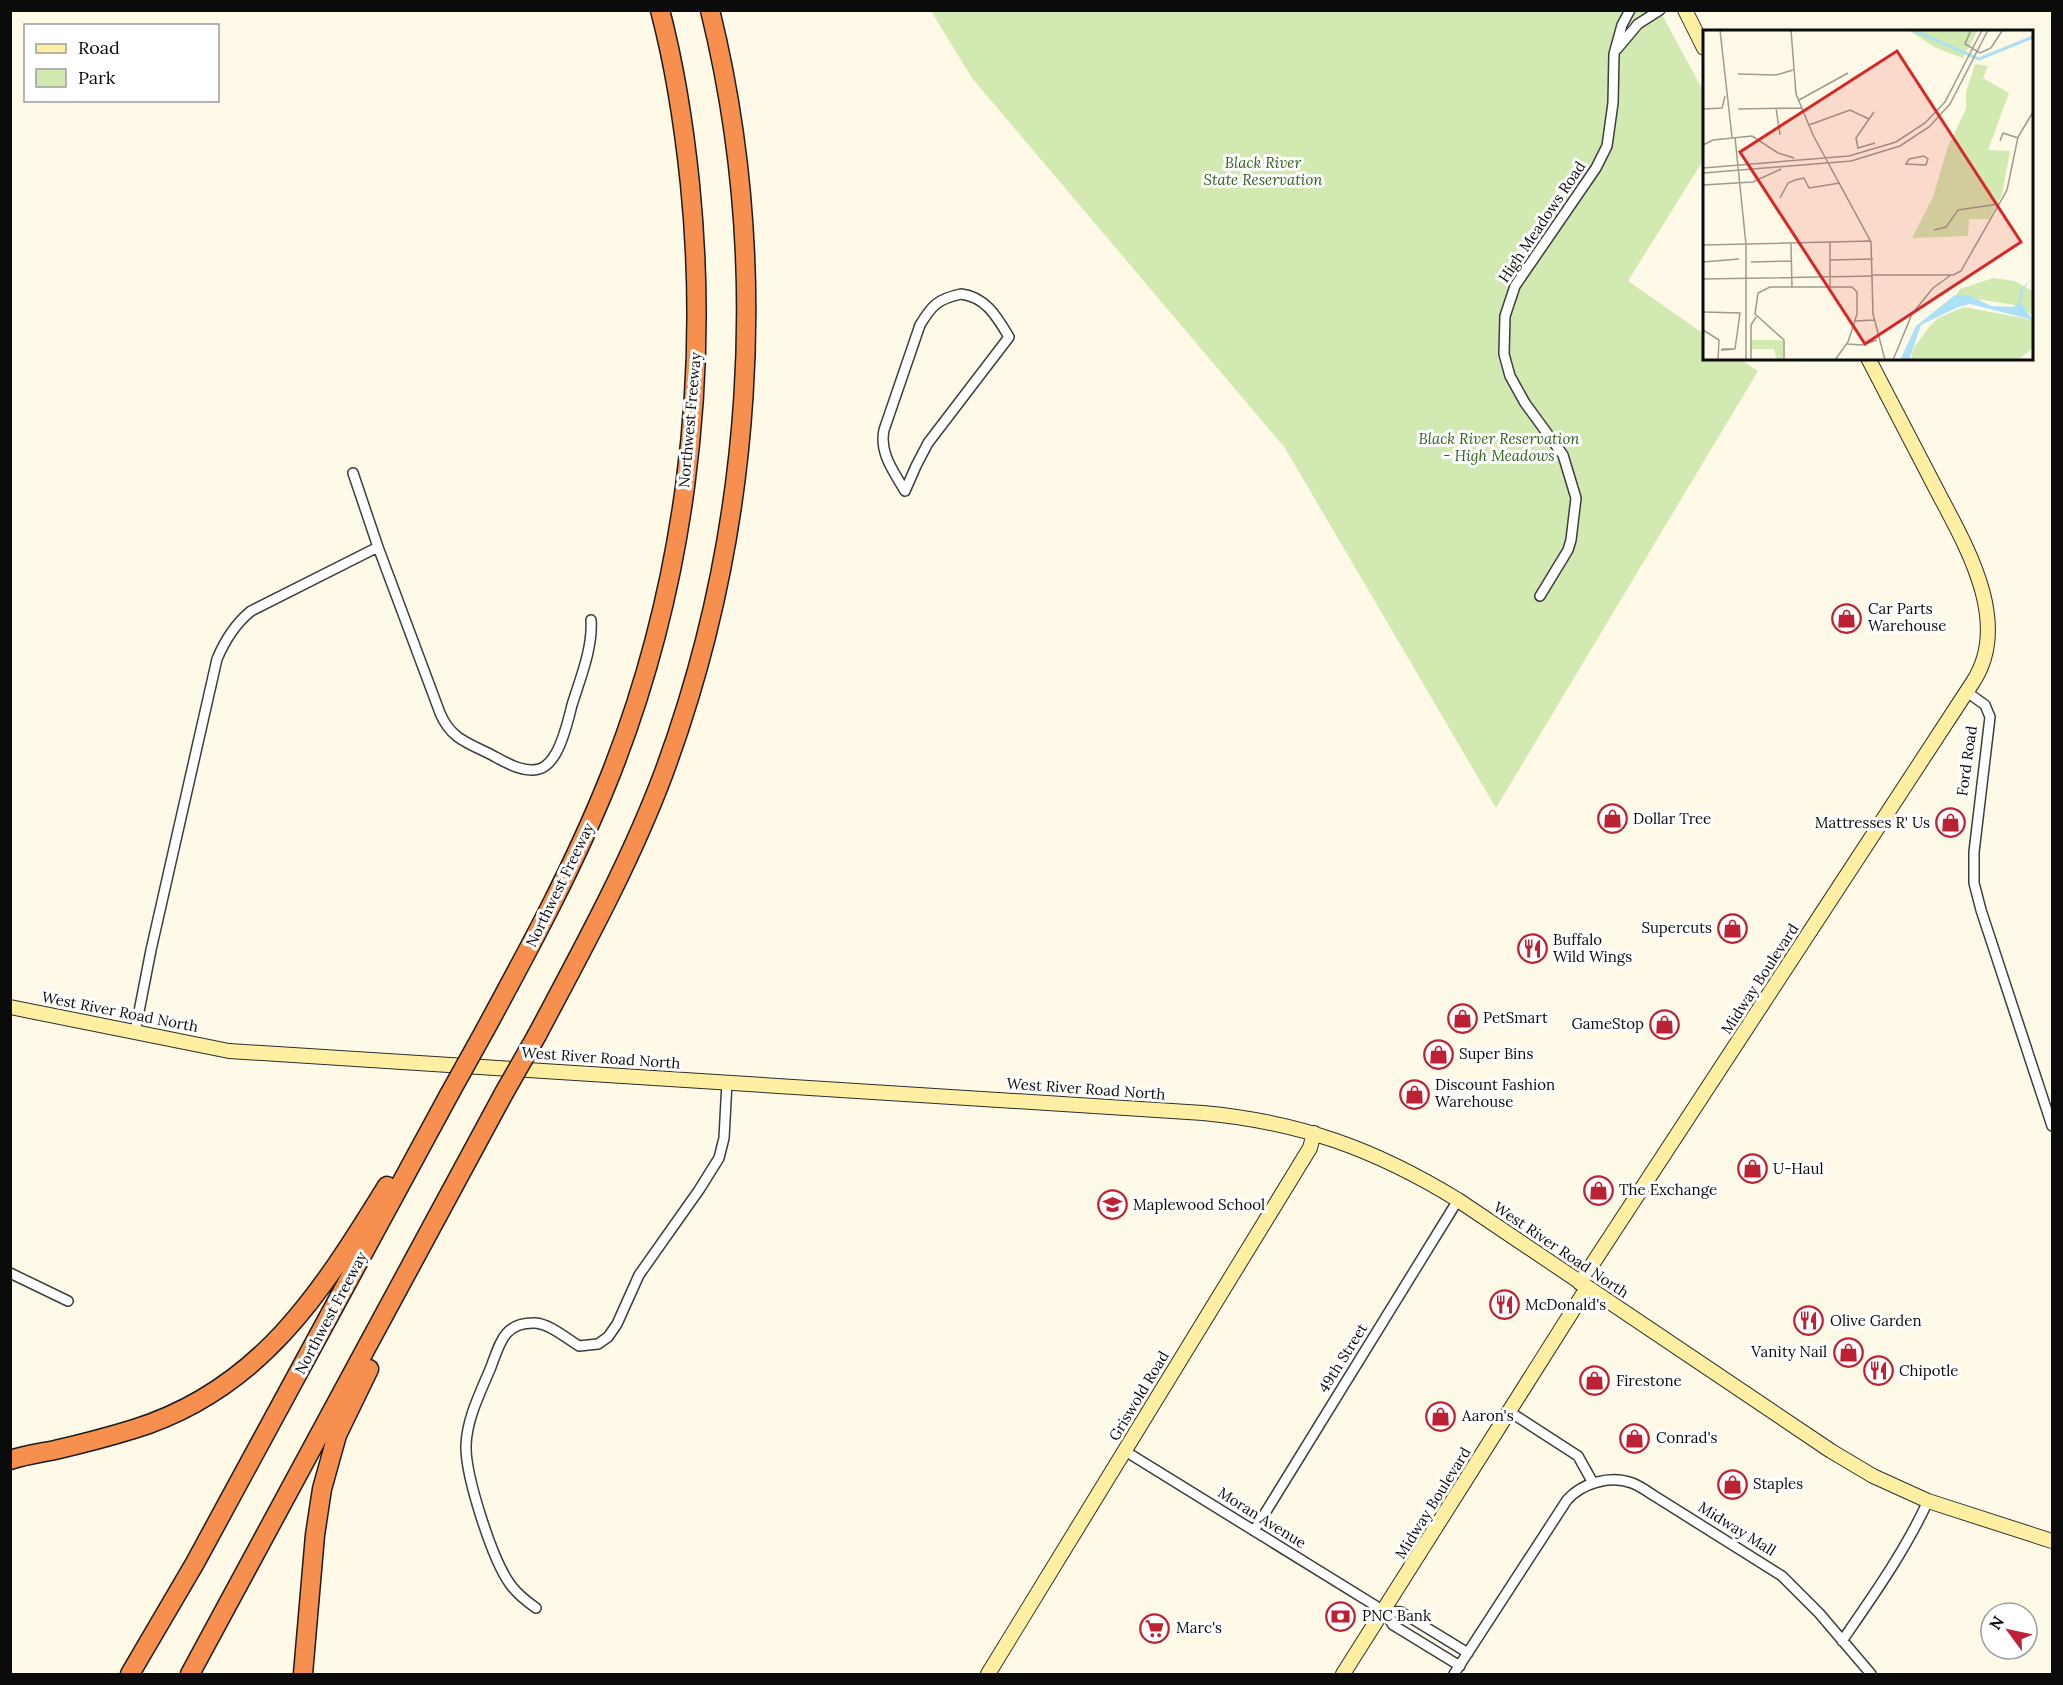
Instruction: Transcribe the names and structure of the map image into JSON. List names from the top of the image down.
{
  "streets": {
    "highway": ["Northwest Freeway"],
    "street": [
      "High Meadows Road",
      "Ford Road",
      "Midway Boulevard",
      "West River Road North",
      "49th Street",
      "Griswold Road",
      "Moran Avenue",
      "Midway Mall"
    ]
  },
  "crossings": [
    ["Ford Road", "Midway Boulevard"],
    ["Midway Boulevard", "West River Road North"],
    ["Midway Boulevard", "Moran Avenue"],
    ["West River Road North", "49th Street"],
    ["West River Road North", "Griswold Road"],
    ["49th Street", "Moran Avenue"],
    ["Griswold Road", "Moran Avenue"]
  ],
  "parks": ["Black River State Reservation", "Black River Reservation - High Meadows"],
  "places": {
    "shop": [
      "Car Parts Warehouse",
      "Dollar Tree",
      "Mattresses R' Us",
      "Supercuts",
      "PetSmart",
      "GameStop",
      "Super Bins",
      "Discount Fashion Warehouse",
      "U-Haul",
      "The Exchange",
      "Vanity Nail",
      "Firestone",
      "Aaron's",
      "Conrad's",
      "Staples"
    ],
    "restaurant": [
      "Buffalo Wild Wings",
      "McDonald's",
      "Olive Garden",
      "Chipotle"
    ],
    "school or university": ["Maplewood School"],
    "bank": ["PNC Bank"],
    "supermarket": ["Marc's"]
  },
  "legend": ["Road", "Park"],
  "north": "top left"
}
